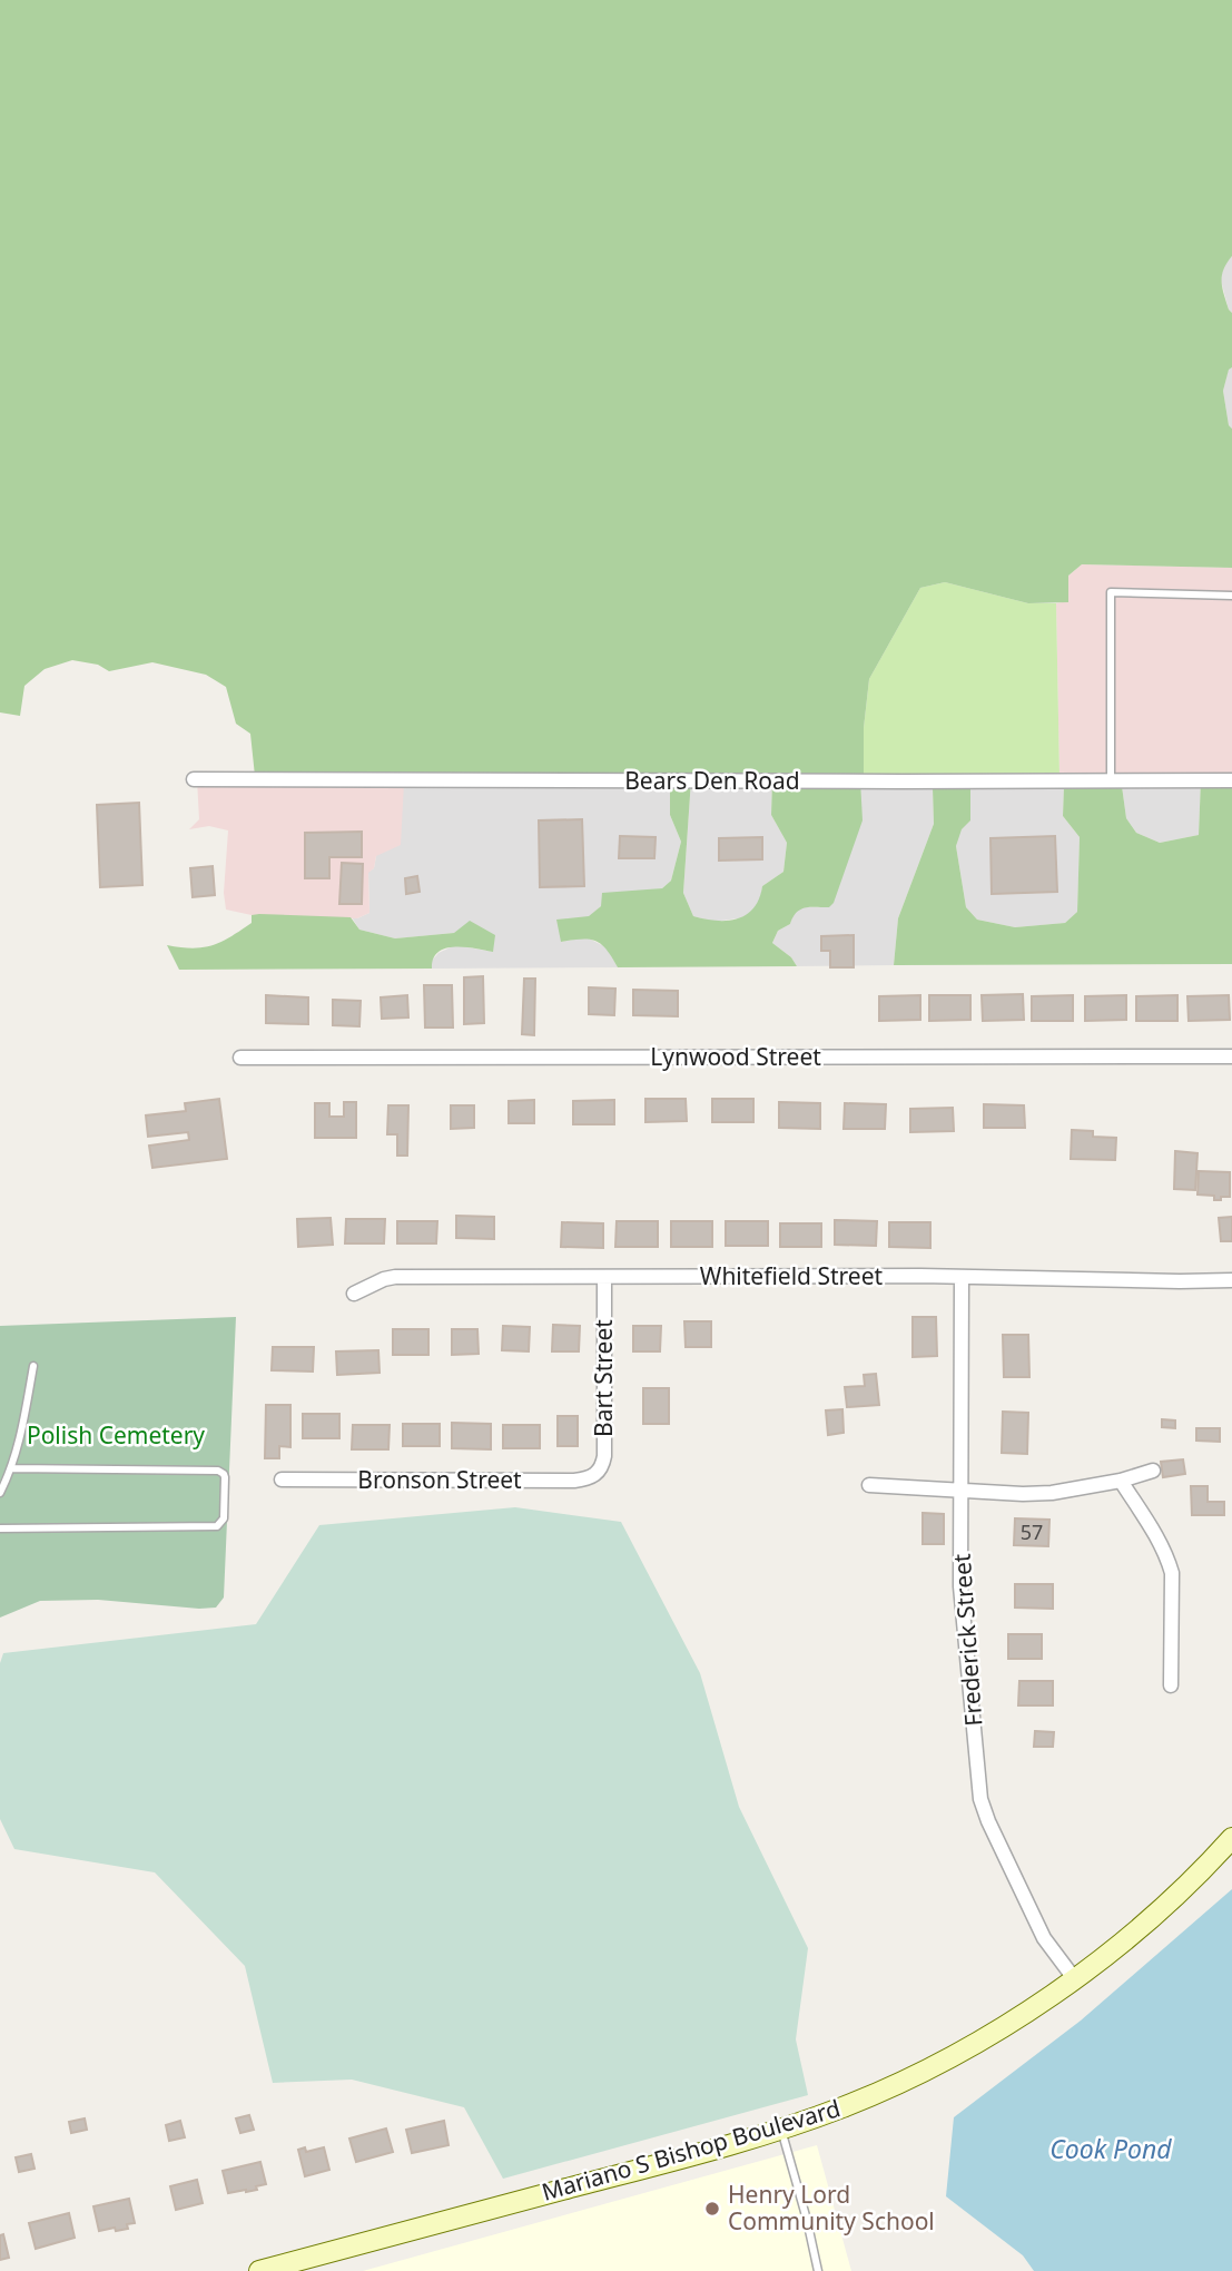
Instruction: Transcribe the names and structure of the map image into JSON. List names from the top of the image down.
{
  "streets": {
    "main road": ["Mariano S Bishop Boulevard"],
    "street": [
      "Bears Den Road",
      "Lynwood Street",
      "Whitefield Street",
      "Bart Street",
      "Bronson Street",
      "Frederick Street"
    ]
  },
  "crossings": [
    ["Whitefield Street", "Bart Street"],
    ["Whitefield Street", "Frederick Street"],
    ["Bart Street", "Bronson Street"],
    ["Frederick Street", "Mariano S Bishop Boulevard"]
  ],
  "water": ["Cook Pond"],
  "parks": ["Polish Cemetery"],
  "places": ["Henry Lord Community School"],
  "house_numbers": ["57"]
}
